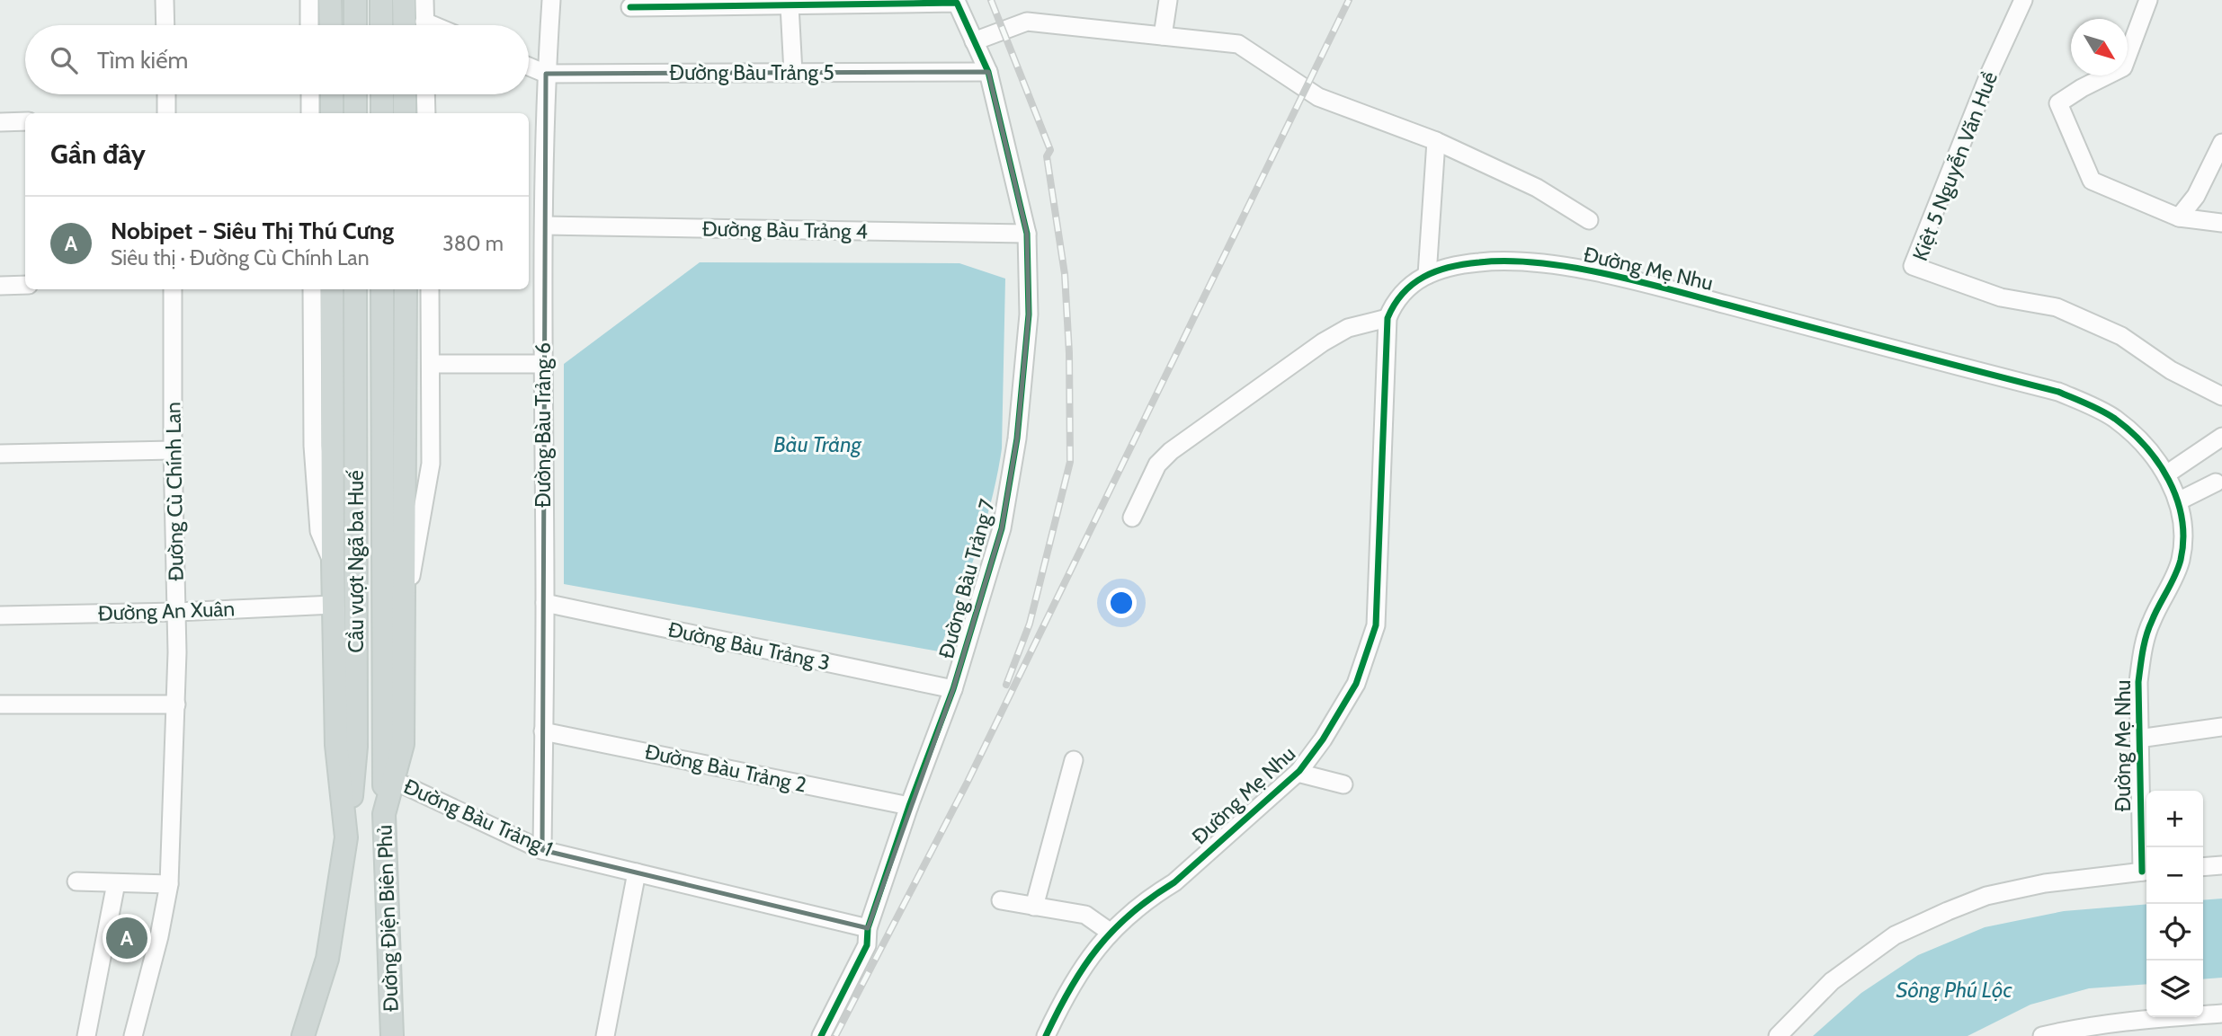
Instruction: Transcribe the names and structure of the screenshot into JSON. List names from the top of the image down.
{
  "streets": {
    "main road": ["Cầu vượt Ngã ba Huế", "Đường Điện Biên Phủ"],
    "street": [
      "Đường Bàu Trảng 5",
      "Kiệt 5 Nguyễn Văn Huề",
      "Đường Bàu Trảng 4",
      "Đường Mẹ Nhu",
      "Đường Bàu Trảng 6",
      "Đường Cù Chính Lan",
      "Đường Bàu Trảng 7",
      "Đường An Xuân",
      "Đường Bàu Trảng 3",
      "Đường Bàu Trảng 2",
      "Đường Bàu Trảng 1"
    ]
  },
  "crossings": [
    ["Đường Bàu Trảng 5", "Đường Bàu Trảng 6"],
    ["Đường Bàu Trảng 5", "Đường Bàu Trảng 7"],
    ["Đường Bàu Trảng 4", "Đường Bàu Trảng 6"],
    ["Đường Bàu Trảng 4", "Đường Bàu Trảng 7"],
    ["Đường Mẹ Nhu", "Đường Bàu Trảng 7"],
    ["Đường Bàu Trảng 6", "Đường Bàu Trảng 3"],
    ["Đường Bàu Trảng 6", "Đường Bàu Trảng 2"],
    ["Đường Bàu Trảng 6", "Đường Bàu Trảng 1"],
    ["Đường Cù Chính Lan", "Đường An Xuân"],
    ["Cầu vượt Ngã ba Huế", "Đường Điện Biên Phủ"],
    ["Đường Bàu Trảng 7", "Đường Bàu Trảng 3"],
    ["Đường Bàu Trảng 7", "Đường Bàu Trảng 2"],
    ["Đường Bàu Trảng 7", "Đường Bàu Trảng 1"],
    ["Đường An Xuân", "Đường Điện Biên Phủ"],
    ["Đường Bàu Trảng 1", "Đường Điện Biên Phủ"]
  ],
  "water": ["Bàu Trảng", "Sông Phú Lộc"],
  "north": "bottom right",
  "page": {
    "search": "Tìm kiếm",
    "heading": "Gần đây",
    "list": [
      {
        "mark": "A",
        "name": "Nobipet - Siêu Thị Thú Cưng",
        "note": "Siêu thị · Đường Cù Chính Lan",
        "value": "380 m"
      }
    ],
    "map_buttons": ["+", "−"],
    "pins": "A"
  }
}
